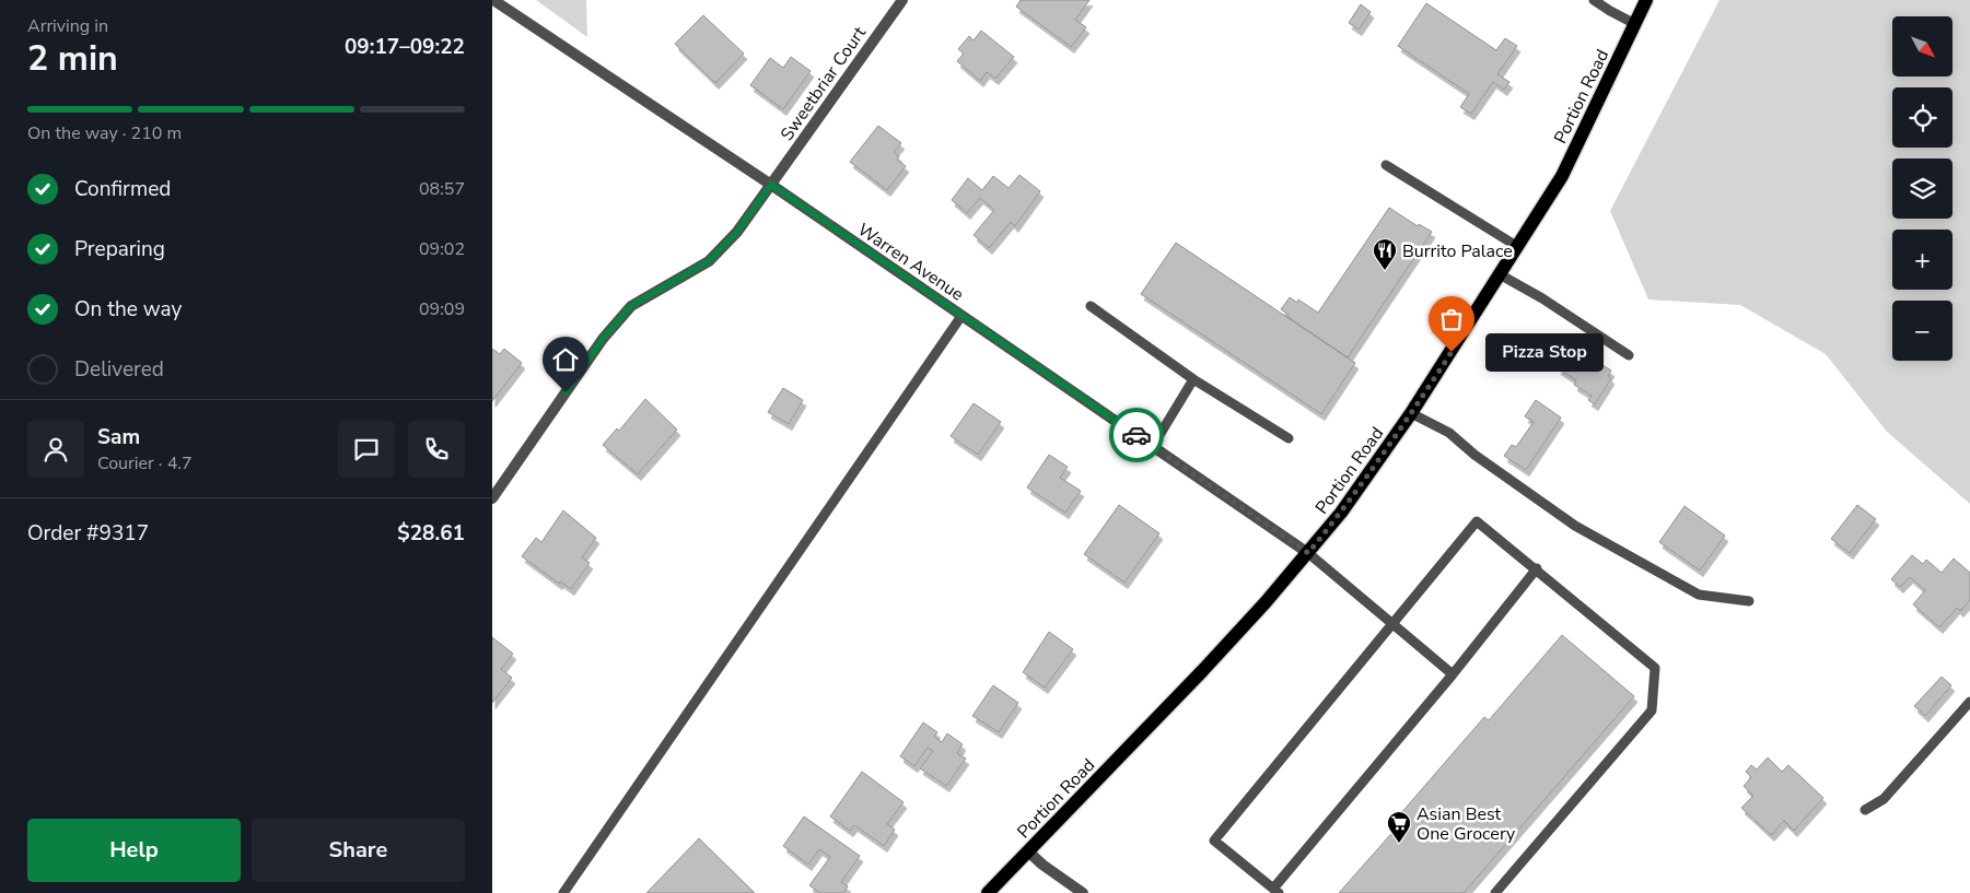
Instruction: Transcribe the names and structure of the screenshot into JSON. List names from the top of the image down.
{
  "streets": {
    "main road": ["Portion Road"],
    "street": ["Sweetbriar Court", "Warren Avenue"]
  },
  "crossings": [
    ["Sweetbriar Court", "Warren Avenue"],
    ["Portion Road", "Warren Avenue"]
  ],
  "places": {
    "restaurant": ["Burrito Palace"],
    "other": ["Pizza Stop"],
    "supermarket": ["Asian Best One Grocery"]
  },
  "north": "bottom right",
  "page": {
    "heading": ["2 min", "Arriving in", "09:17–09:22"],
    "panel": [
      "Sam",
      "Courier · 4.7",
      "Order #9317",
      "$28.61"
    ],
    "map_buttons": ["+", "−"],
    "bar": "On the way · 210 m",
    "list": [
      ["Confirmed", "08:57"],
      ["Preparing", "09:02"],
      ["On the way", "09:09"],
      "Delivered"
    ],
    "bubble": "Pizza Stop",
    "buttons": ["Help", "Share"]
  }
}
